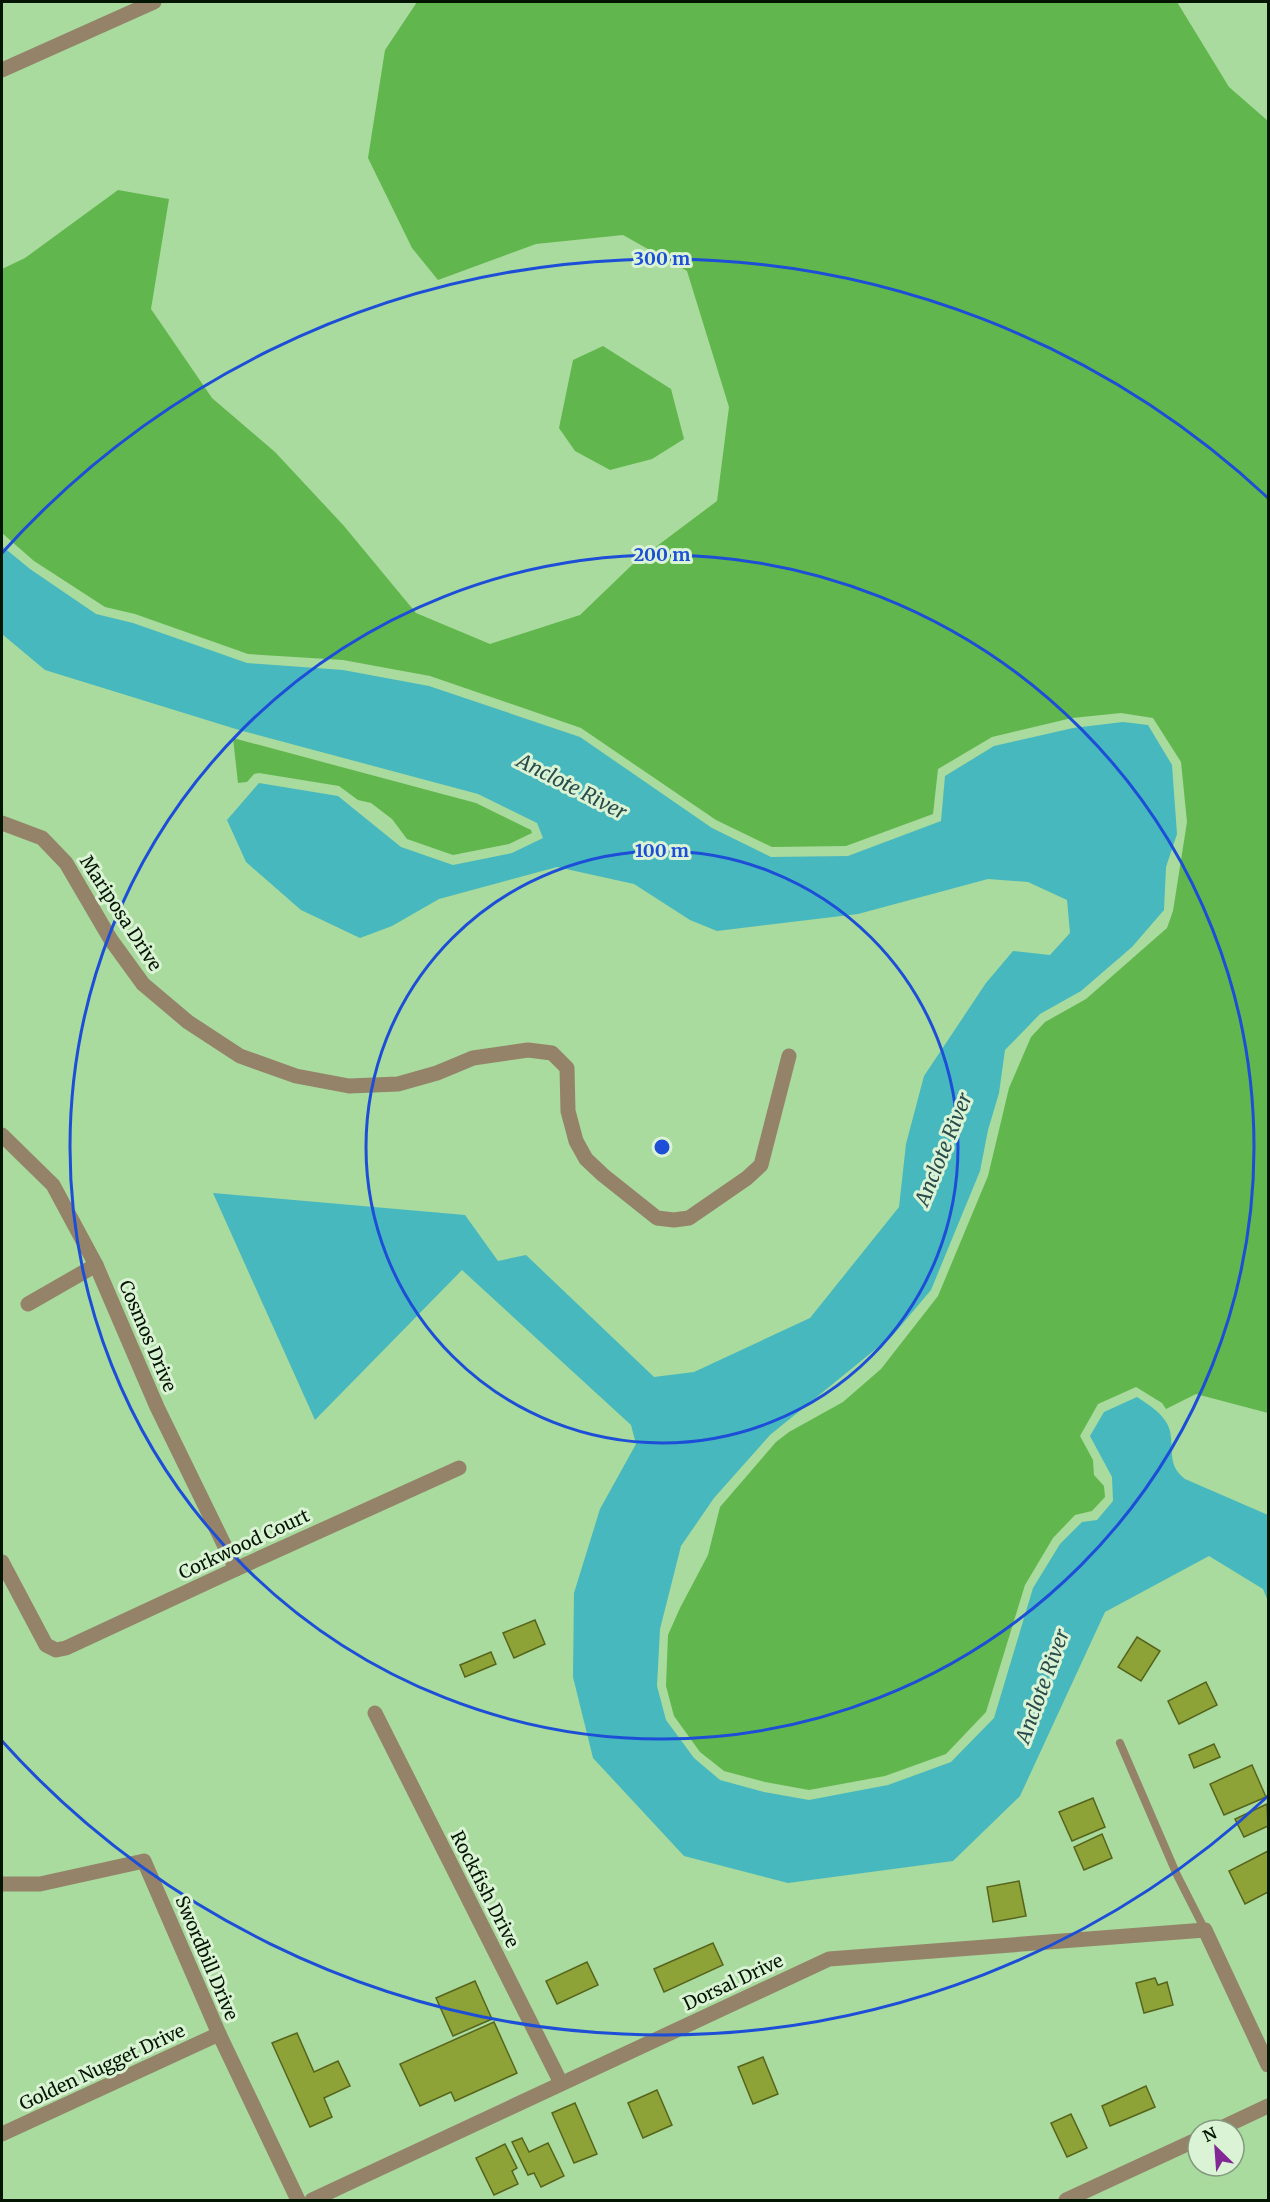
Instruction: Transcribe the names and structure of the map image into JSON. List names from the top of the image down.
{
  "streets": {
    "street": [
      "Mariposa Drive",
      "Cosmos Drive",
      "Corkwood Court",
      "Rockfish Drive",
      "Swordbill Drive",
      "Dorsal Drive",
      "Golden Nugget Drive"
    ]
  },
  "crossings": [
    ["Cosmos Drive", "Corkwood Court"],
    ["Rockfish Drive", "Dorsal Drive"],
    ["Swordbill Drive", "Golden Nugget Drive"]
  ],
  "water": ["Anclote River"],
  "north": "top left",
  "rings": ["300 m", "200 m", "100 m"]
}
